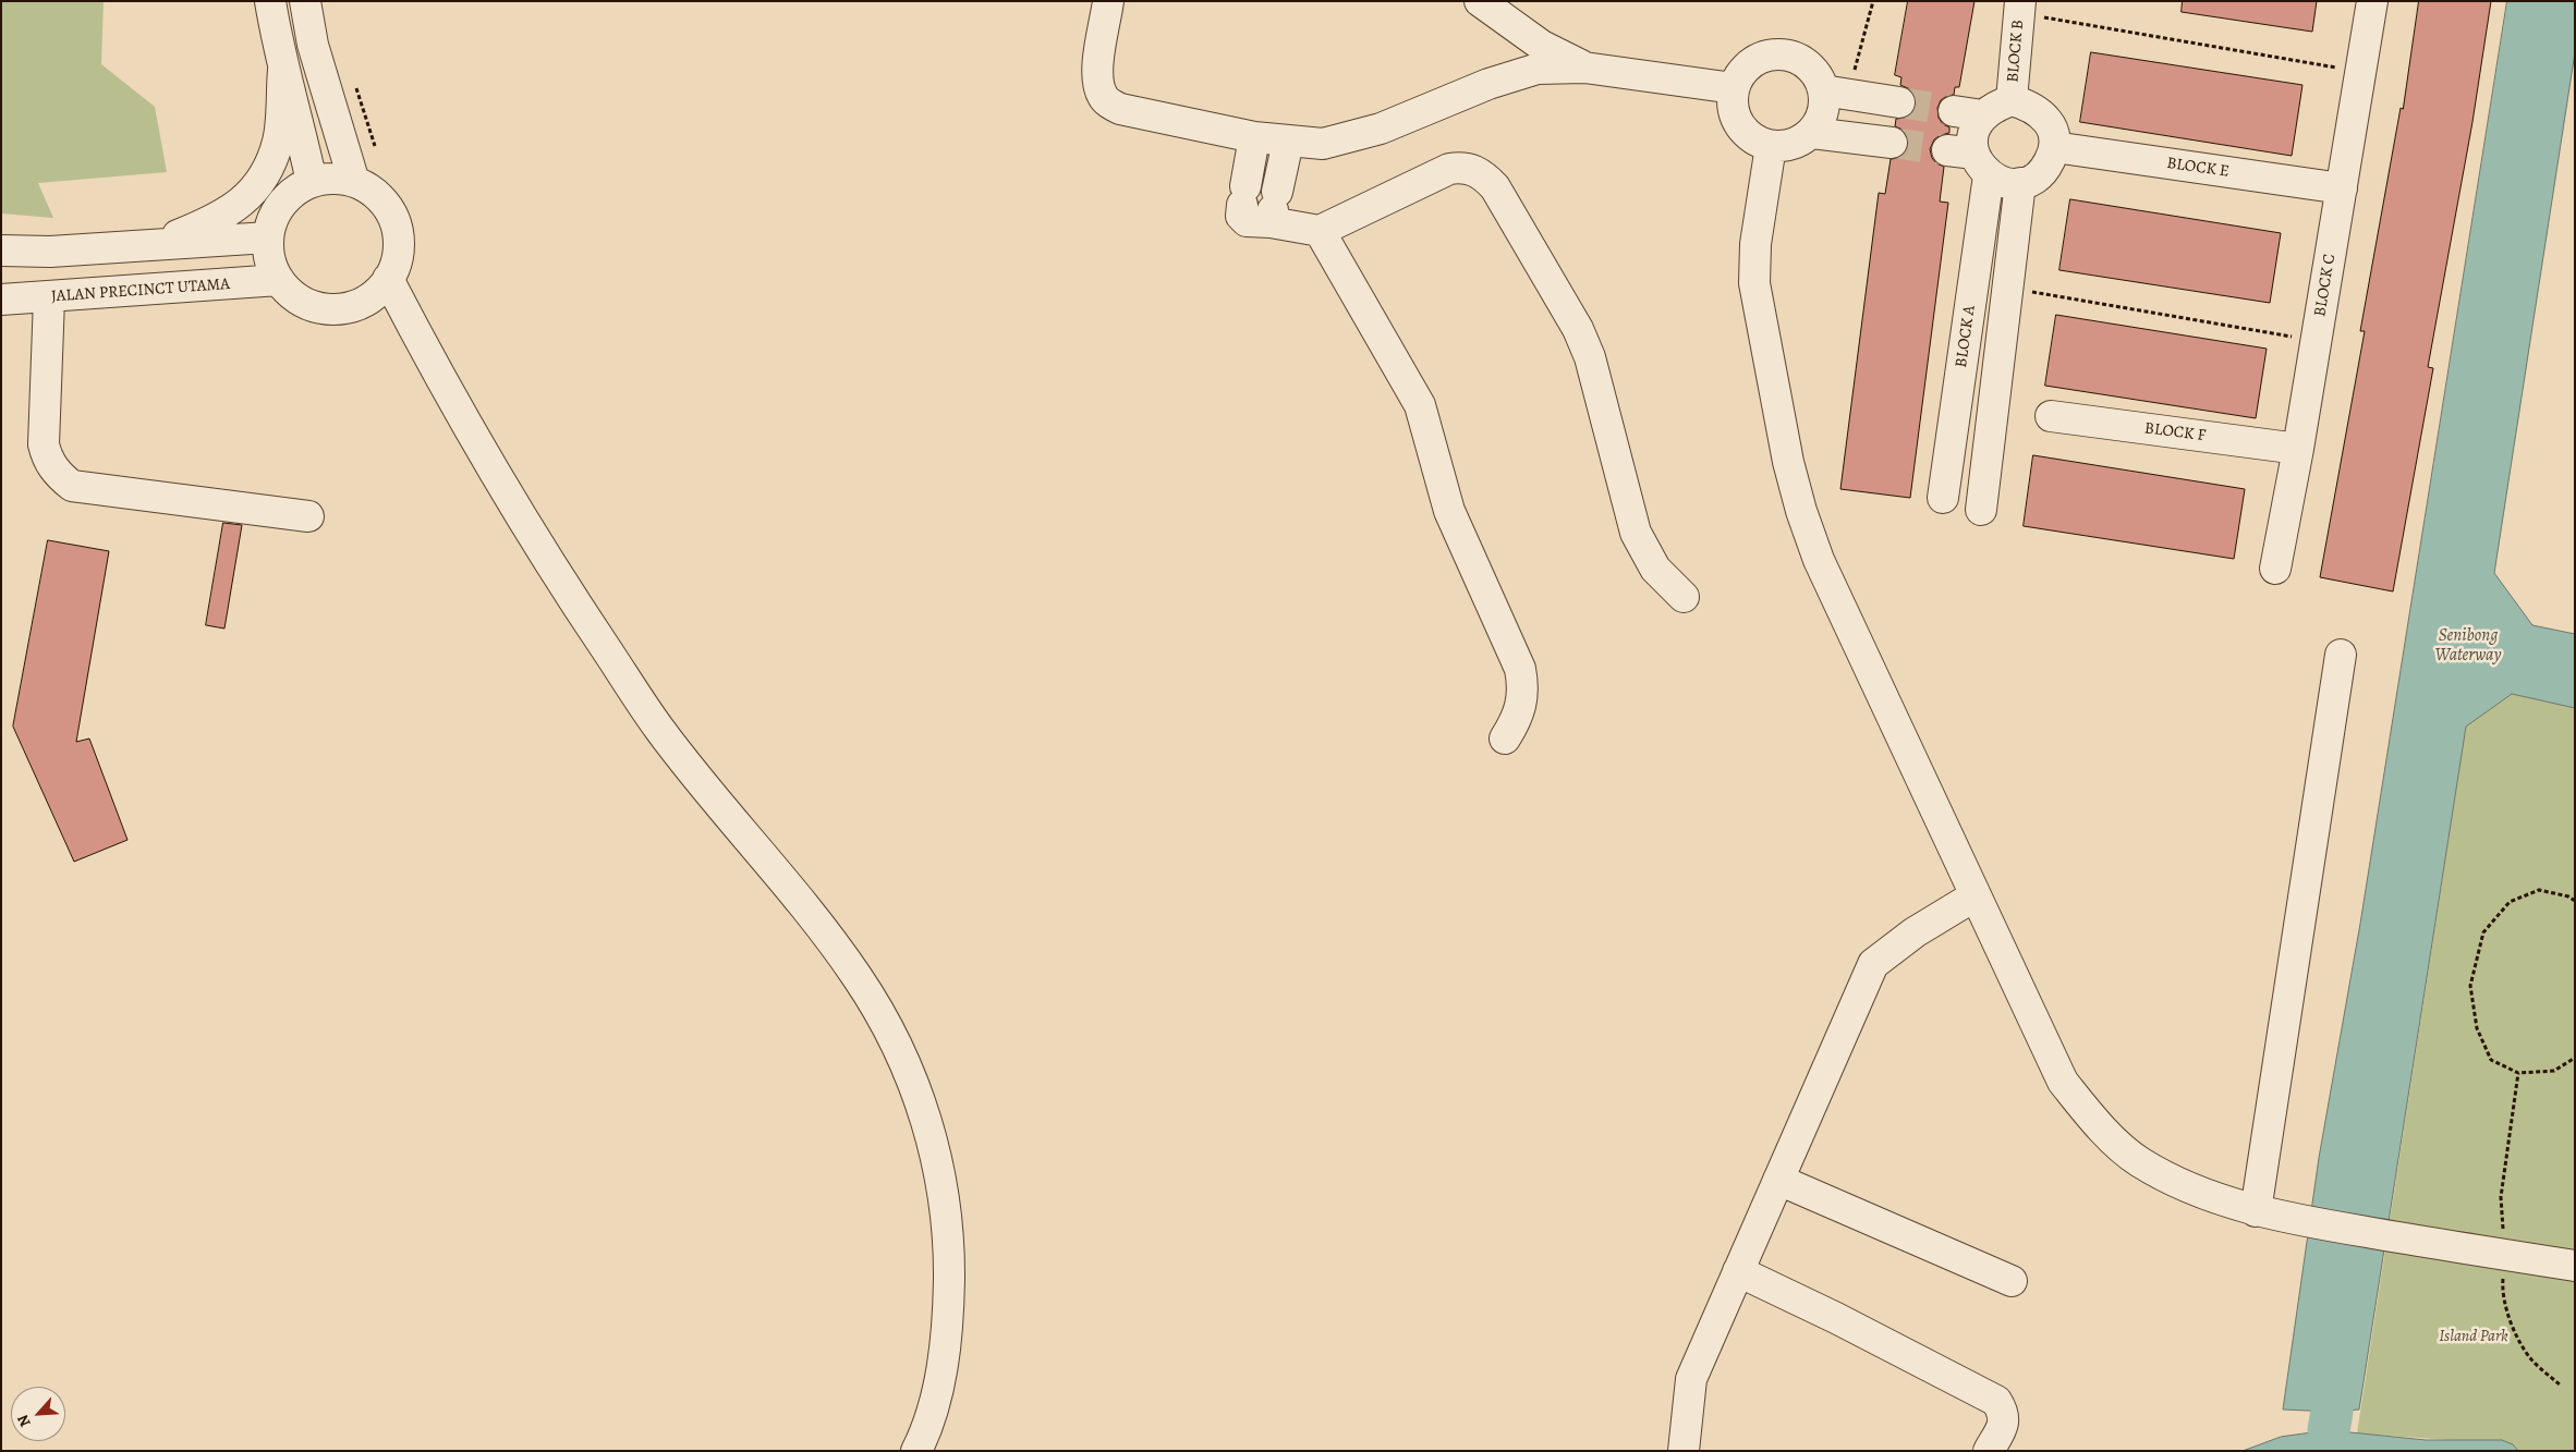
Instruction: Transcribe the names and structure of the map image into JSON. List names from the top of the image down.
{
  "streets": {
    "street": [
      "BLOCK B",
      "BLOCK E",
      "BLOCK C",
      "JALAN PRECINCT UTAMA",
      "BLOCK A",
      "BLOCK F"
    ]
  },
  "crossings": [
    ["BLOCK B", "BLOCK E"],
    ["BLOCK B", "BLOCK A"],
    ["BLOCK E", "BLOCK C"],
    ["BLOCK E", "BLOCK A"],
    ["BLOCK C", "BLOCK F"]
  ],
  "water": ["Senibong Waterway"],
  "parks": ["Island Park"],
  "north": "bottom left"
}
